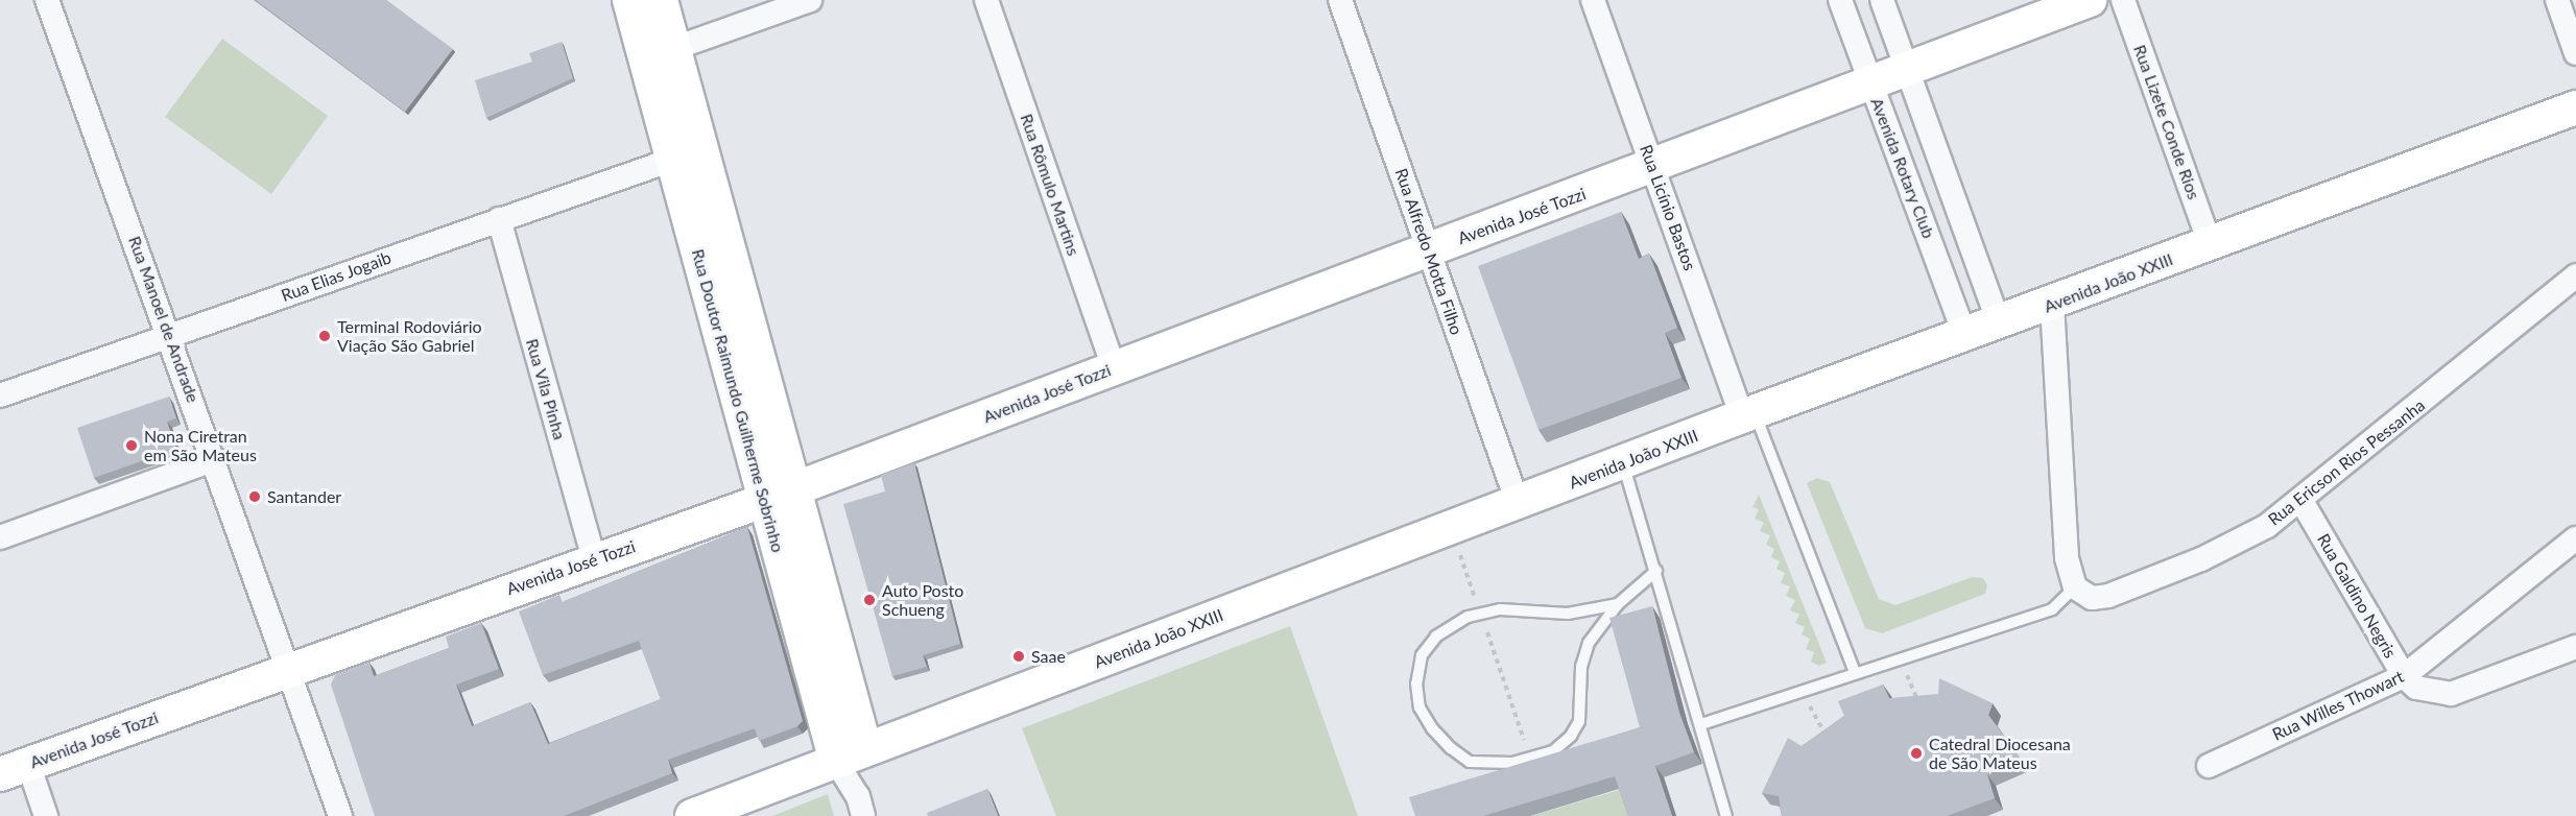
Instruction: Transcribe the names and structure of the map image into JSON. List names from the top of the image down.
{
  "streets": {
    "street": [
      "Rua Lizete Conde Rios",
      "Avenida Rotary Club",
      "Rua Rômulo Martins",
      "Rua Licínio Bastos",
      "Avenida José Tozzi",
      "Rua Alfredo Motta Filho",
      "Rua Elias Jogaib",
      "Avenida João XXIII",
      "Rua Manoel de Andrade",
      "Rua Vila Pinha",
      "Rua Doutor Raimundo Guilherme Sobrinho",
      "Rua Ericson Rios Pessanha",
      "Rua Galdino Negris",
      "Rua Willes Thowart"
    ]
  },
  "crossings": [
    ["Rua Lizete Conde Rios", "Avenida João XXIII"],
    ["Avenida Rotary Club", "Avenida José Tozzi"],
    ["Avenida Rotary Club", "Avenida João XXIII"],
    ["Rua Rômulo Martins", "Avenida José Tozzi"],
    ["Rua Licínio Bastos", "Avenida José Tozzi"],
    ["Rua Licínio Bastos", "Avenida João XXIII"],
    ["Avenida José Tozzi", "Rua Alfredo Motta Filho"],
    ["Avenida José Tozzi", "Rua Manoel de Andrade"],
    ["Avenida José Tozzi", "Rua Vila Pinha"],
    ["Avenida José Tozzi", "Rua Doutor Raimundo Guilherme Sobrinho"],
    ["Rua Alfredo Motta Filho", "Avenida João XXIII"],
    ["Rua Elias Jogaib", "Rua Manoel de Andrade"],
    ["Rua Elias Jogaib", "Rua Vila Pinha"],
    ["Rua Elias Jogaib", "Rua Doutor Raimundo Guilherme Sobrinho"],
    ["Avenida João XXIII", "Rua Doutor Raimundo Guilherme Sobrinho"],
    ["Rua Ericson Rios Pessanha", "Rua Galdino Negris"],
    ["Rua Galdino Negris", "Rua Willes Thowart"]
  ],
  "places": [
    "Terminal Rodoviário Viação São Gabriel",
    "Nona Ciretran em São Mateus",
    "Santander",
    "Auto Posto Schueng",
    "Saae",
    "Catedral Diocesana de São Mateus"
  ]
}
